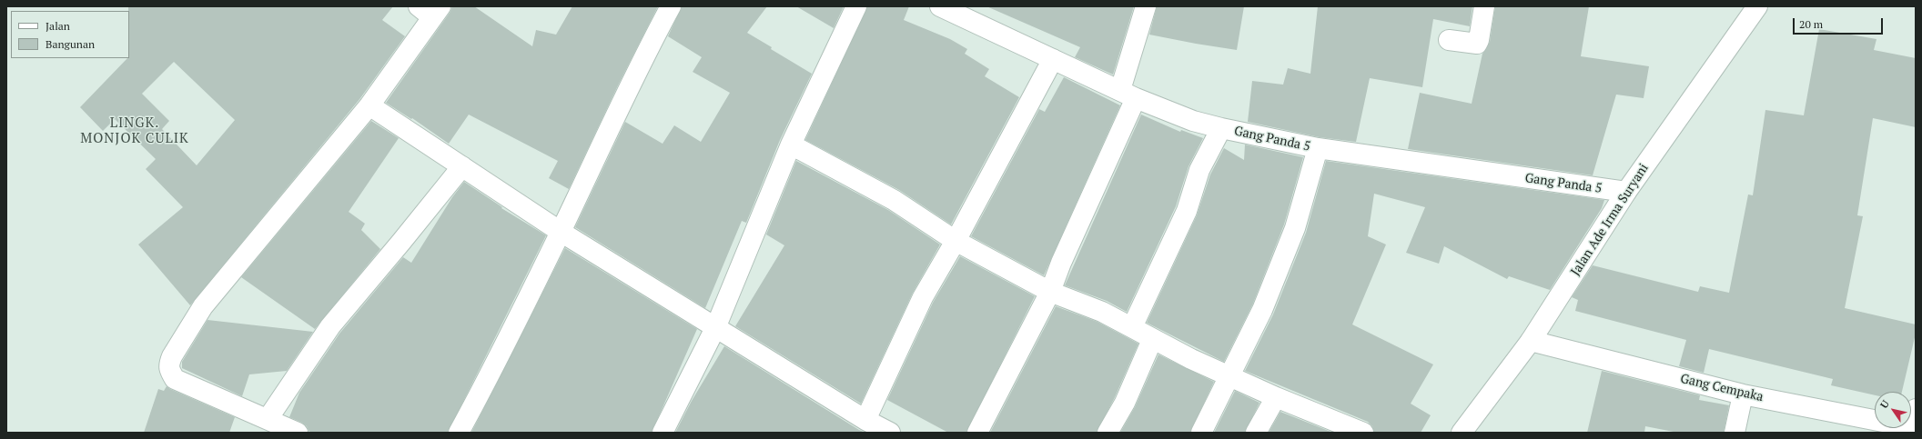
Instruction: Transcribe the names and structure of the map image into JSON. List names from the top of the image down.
{
  "streets": {
    "street": ["Gang Panda 5", "Jalan Ade Irma Suryani", "Gang Cempaka"]
  },
  "crossings": [
    ["Gang Panda 5", "Jalan Ade Irma Suryani"],
    ["Jalan Ade Irma Suryani", "Gang Cempaka"]
  ],
  "districts": ["LINGK. MONJOK CULIK"],
  "legend": ["Jalan", "Bangunan"],
  "scale_bar": "20 m",
  "north": "top left"
}
